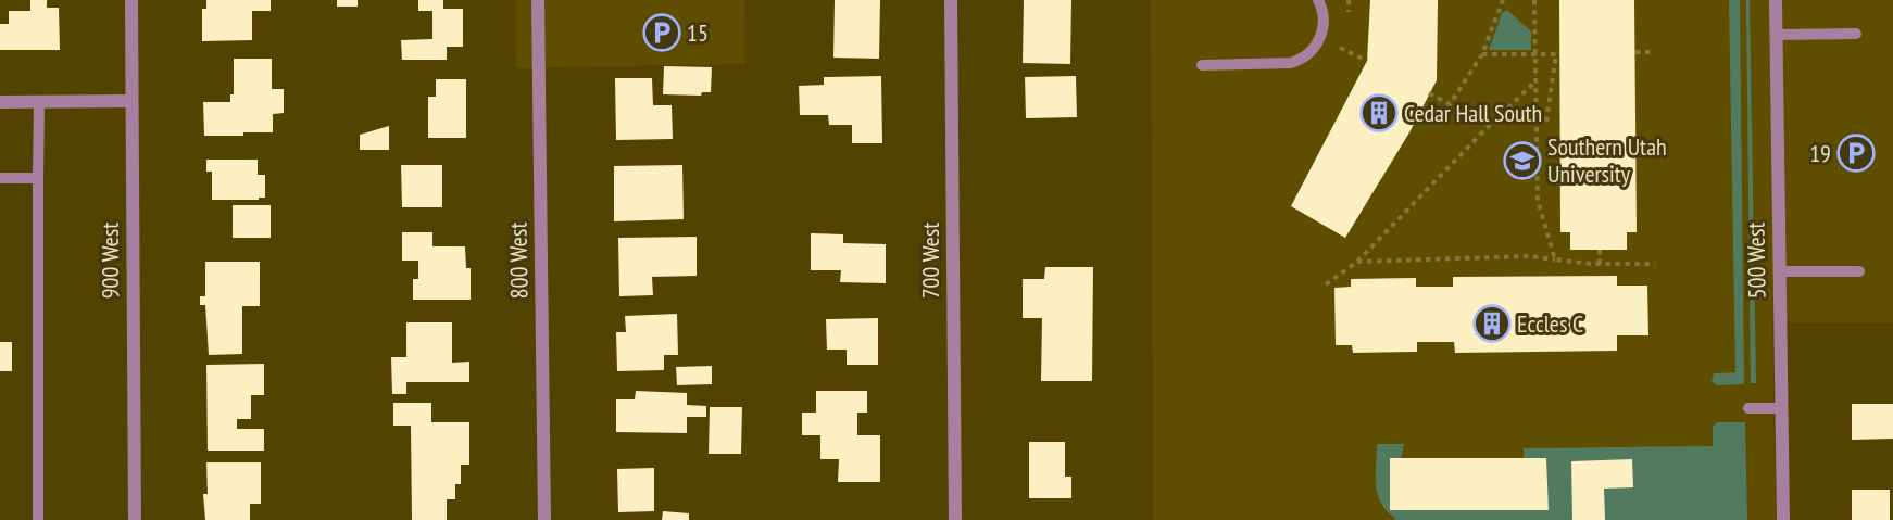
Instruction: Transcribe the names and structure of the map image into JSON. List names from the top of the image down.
{
  "streets": {
    "street": [
      "900 West",
      "800 West",
      "700 West",
      "500 West"
    ]
  },
  "places": {
    "parking": ["15", "19"],
    "building": ["Cedar Hall South", "Eccles C"],
    "school or university": ["Southern Utah University"]
  }
}
